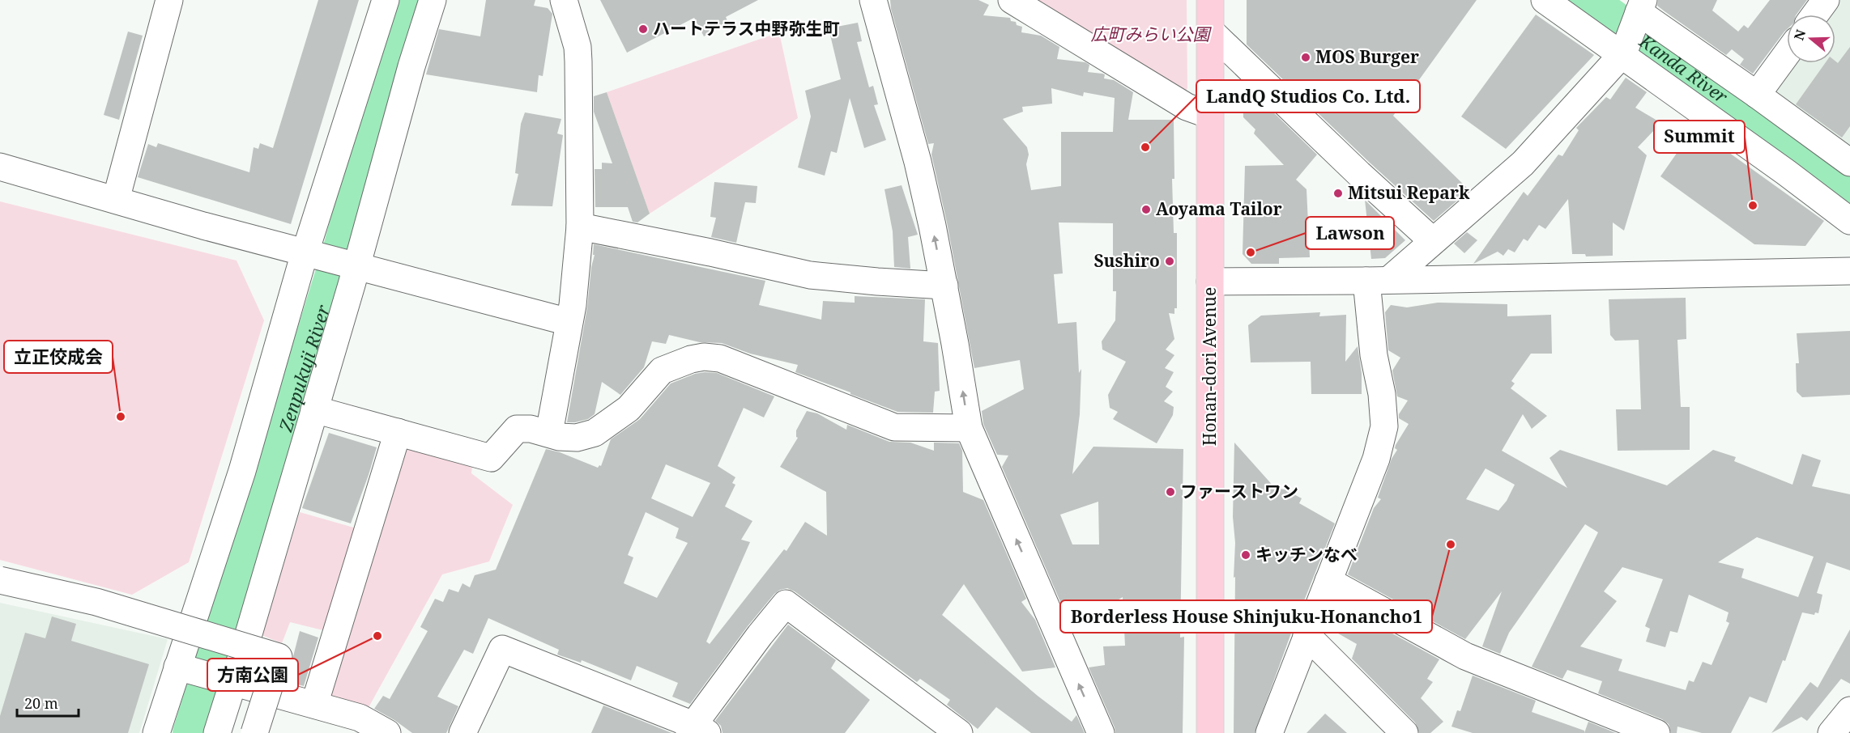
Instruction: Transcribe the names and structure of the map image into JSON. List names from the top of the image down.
{
  "streets": {
    "main road": ["Honan-dori Avenue"]
  },
  "water": ["Kanda River", "Zenpukuji River"],
  "parks": ["広町みらい公園"],
  "places": [
    "ハートテラス中野弥生町",
    "MOS Burger",
    "LandQ Studios Co. Ltd.",
    "Mitsui Repark",
    "Summit",
    "Aoyama Tailor",
    "Lawson",
    "Sushiro",
    "立正佼成会",
    "ファーストワン",
    "Borderless House Shinjuku-Honancho1",
    "キッチンなべ",
    "方南公園"
  ],
  "scale_bar": "20 m",
  "north": "left"
}
